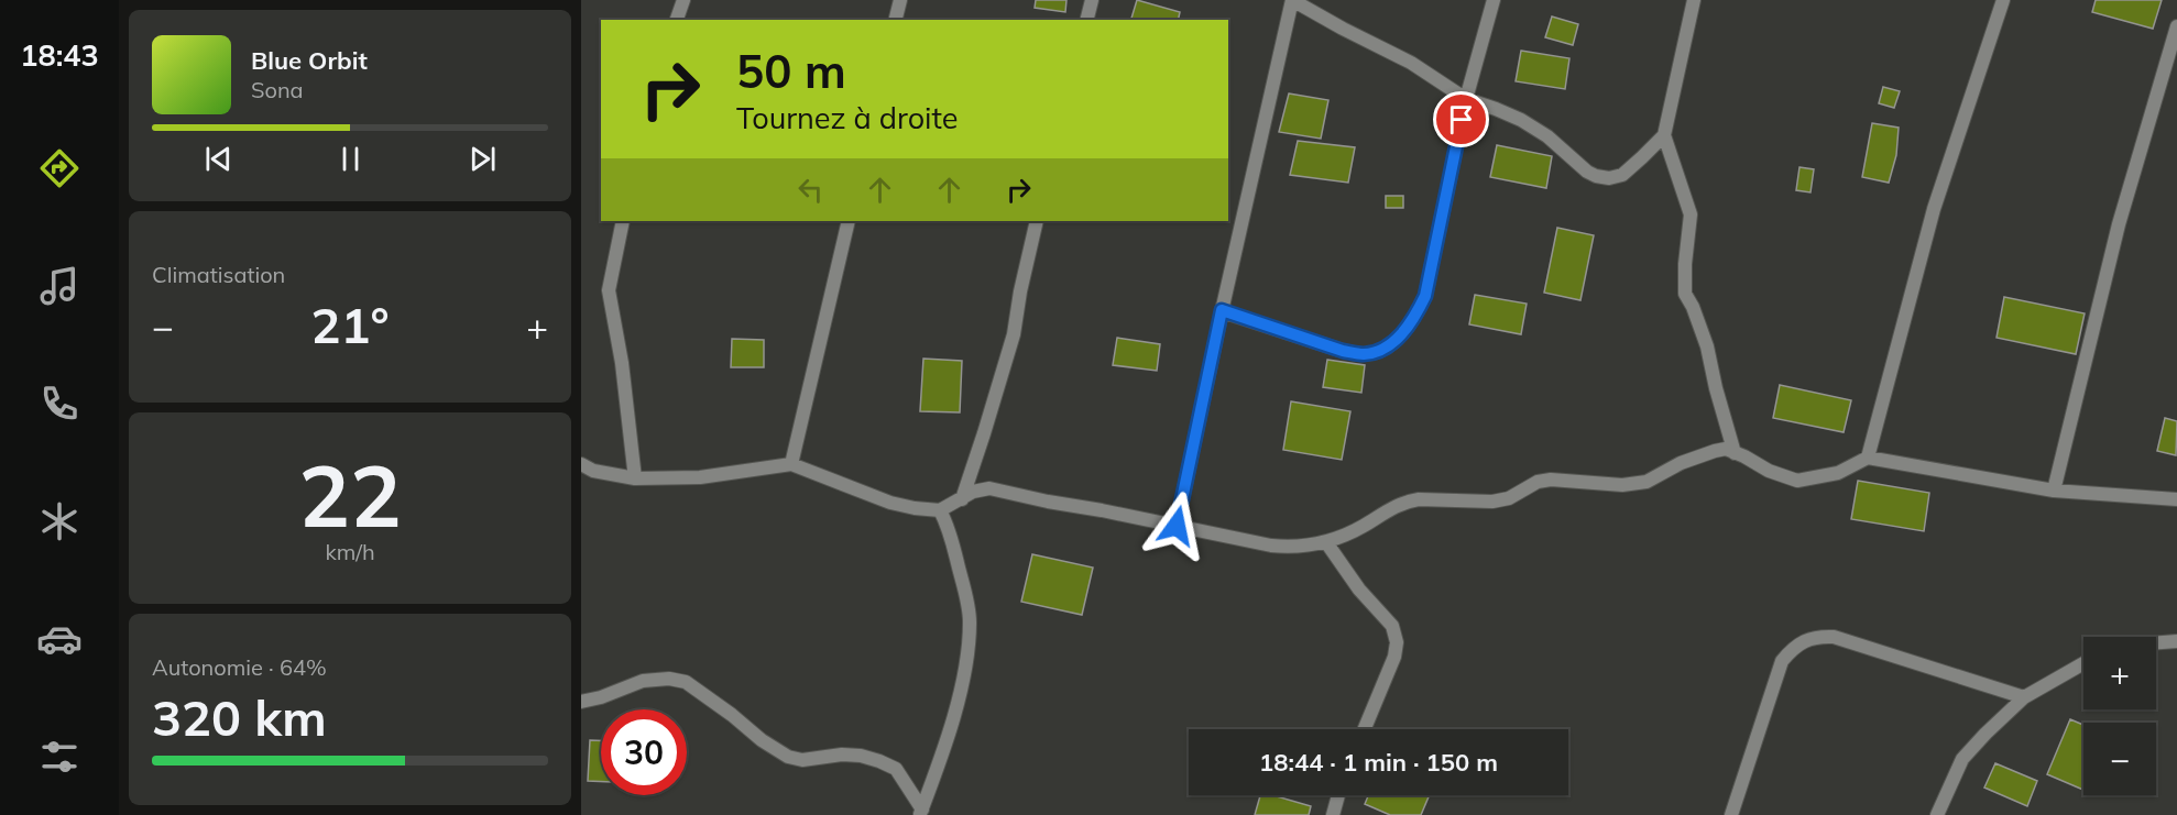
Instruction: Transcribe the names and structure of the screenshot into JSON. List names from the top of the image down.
{
  "page": {
    "tabs": "18:43",
    "turn": ["50 m", "Tournez à droite"],
    "song": ["Blue Orbit", "Sona"],
    "tile": [
      "Climatisation",
      ["22", "km/h"],
      ["Autonomie · 64%", "320 km"]
    ],
    "heat": ["−", "21°", "+"],
    "map_buttons": ["+", "−"],
    "limit": "30",
    "trip": "18:44 · 1 min · 150 m"
  }
}
